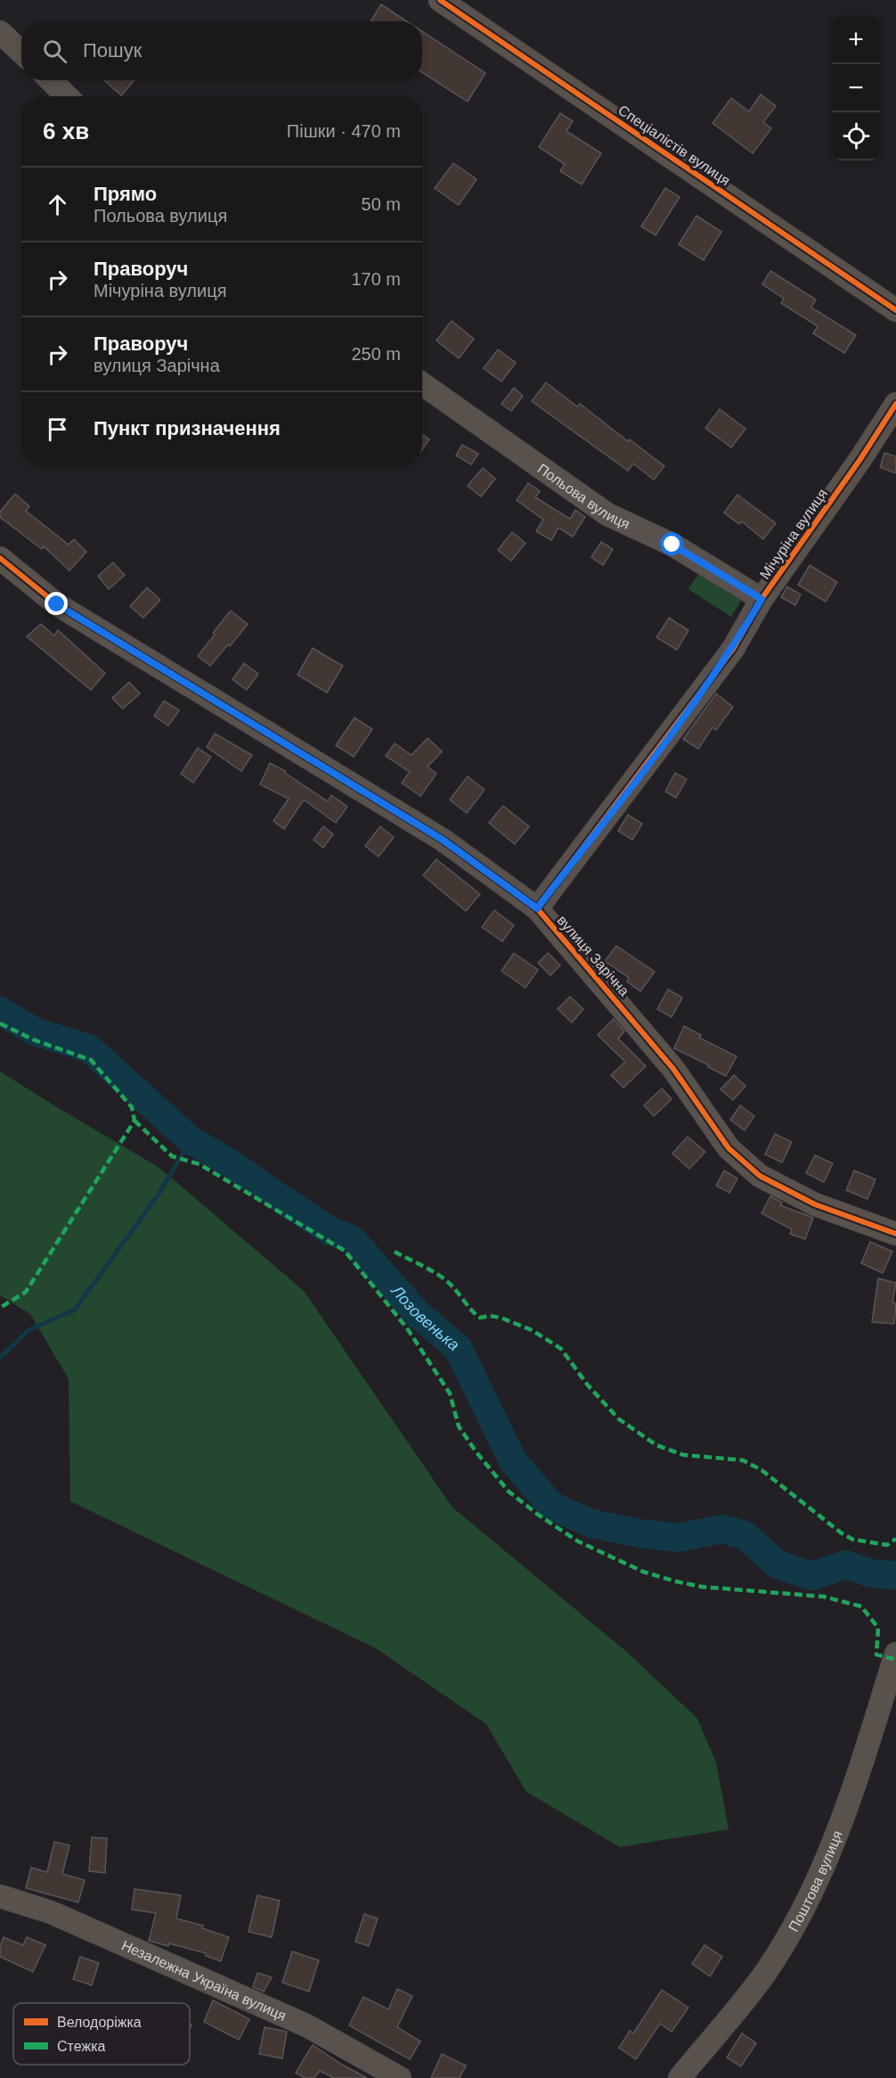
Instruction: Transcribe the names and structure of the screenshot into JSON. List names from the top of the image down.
{
  "streets": {
    "street": [
      "Спеціалістів вулиця",
      "Польова вулиця",
      "Мічуріна вулиця",
      "вулиця Зарічна",
      "Поштова вулиця",
      "Незалежна Україна вулиця"
    ]
  },
  "crossings": [
    ["Польова вулиця", "Мічуріна вулиця"],
    ["Мічуріна вулиця", "вулиця Зарічна"]
  ],
  "water": ["Лозовенька"],
  "legend": ["Велодоріжка", "Стежка"],
  "page": {
    "map_buttons": ["+", "−"],
    "search": "Пошук",
    "heading": ["6 хв", "Пішки · 470 m"],
    "list": [
      ["Прямо", "Польова вулиця", "50 m"],
      ["Праворуч", "Мічуріна вулиця", "170 m"],
      ["Праворуч", "вулиця Зарічна", "250 m"],
      "Пункт призначення"
    ]
  }
}
